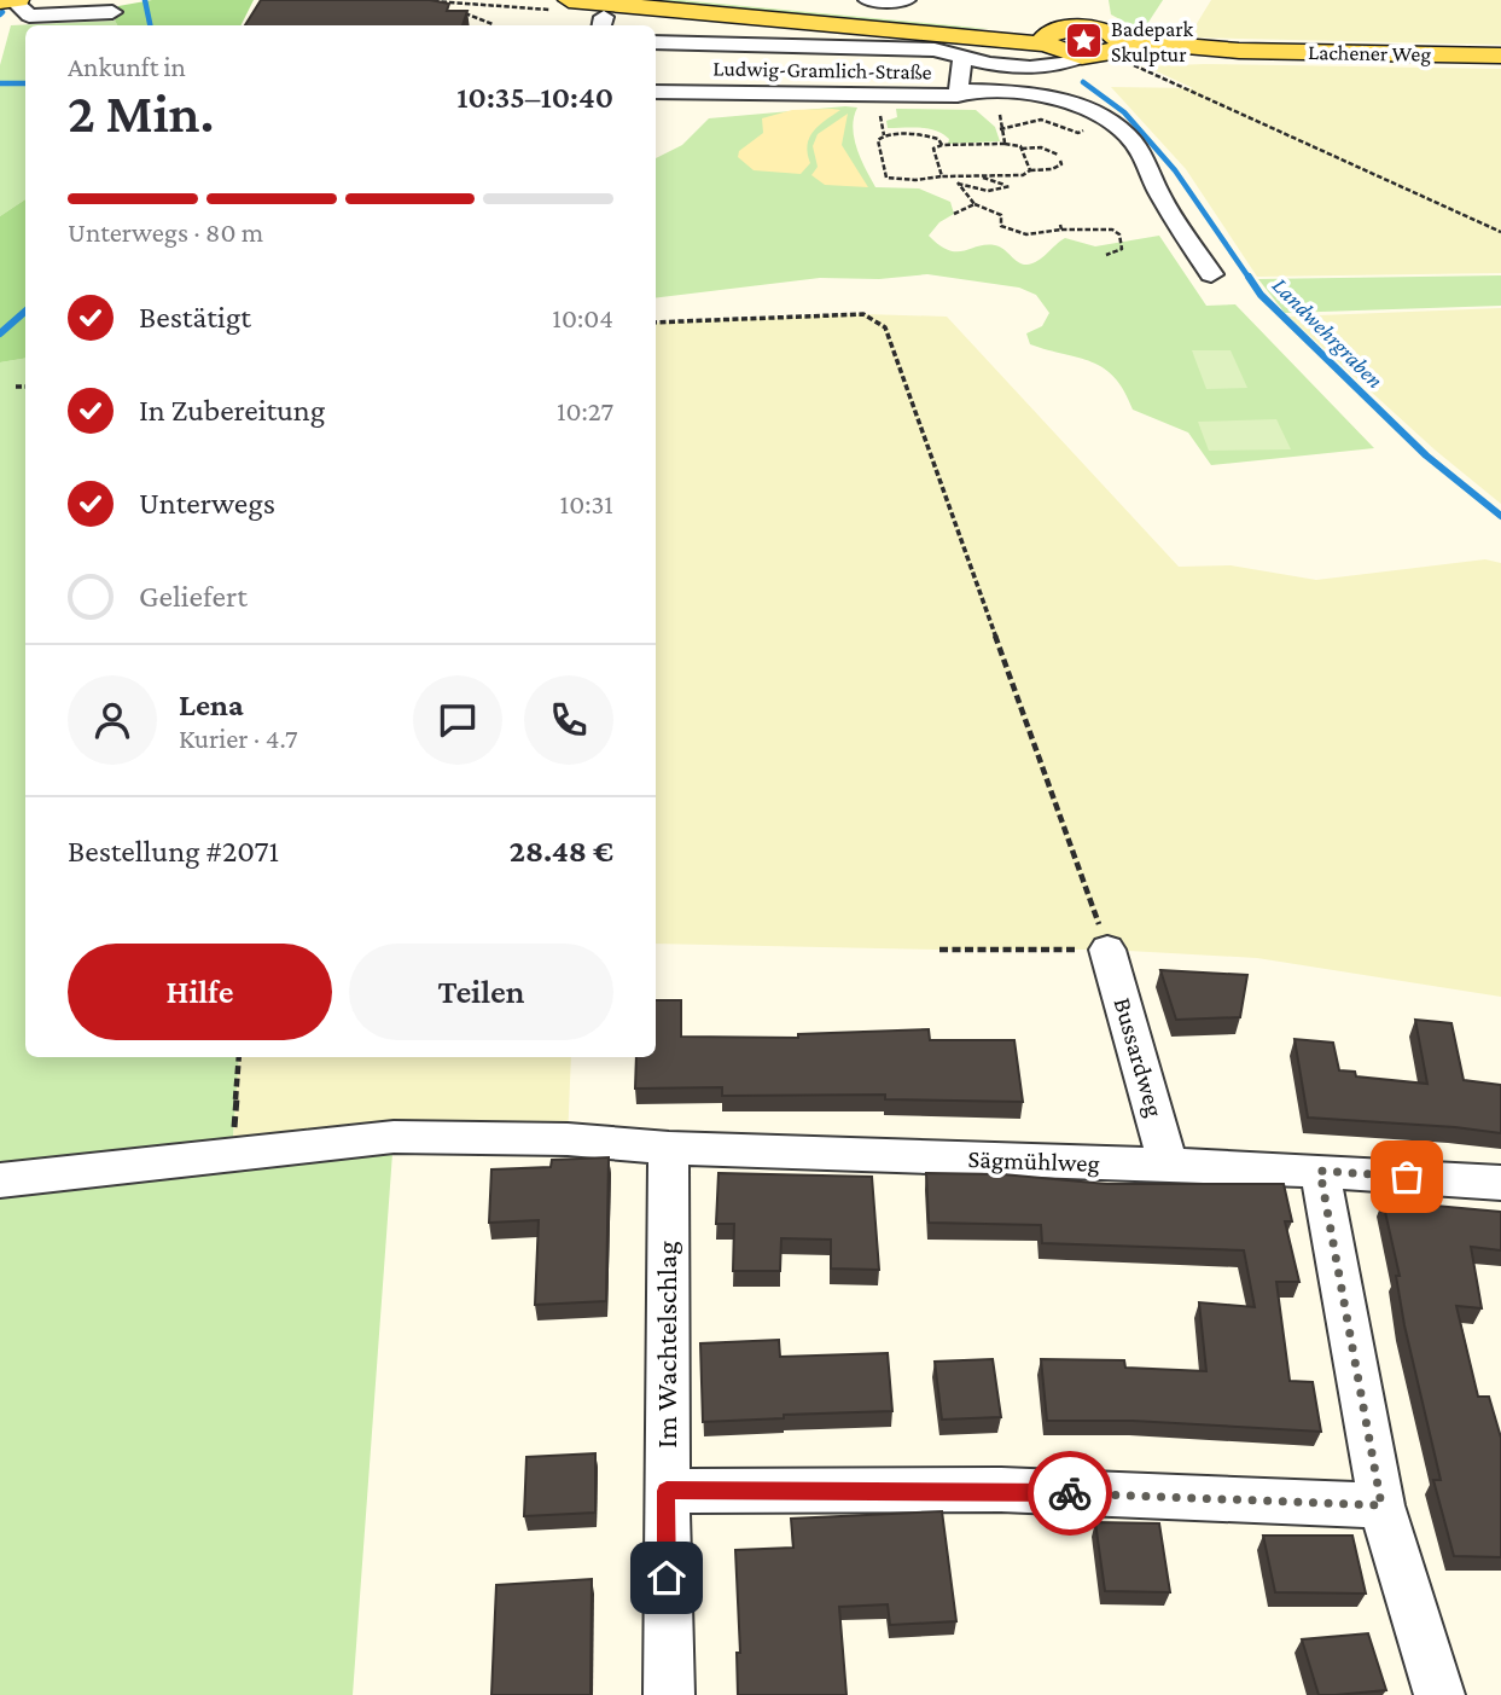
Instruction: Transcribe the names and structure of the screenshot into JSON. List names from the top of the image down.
{
  "streets": {
    "main road": ["Lachener Weg"],
    "street": [
      "Ludwig-Gramlich-Straße",
      "Bussardweg",
      "Sägmühlweg",
      "Im Wachtelschlag"
    ]
  },
  "crossings": [
    ["Bussardweg", "Sägmühlweg"],
    ["Sägmühlweg", "Im Wachtelschlag"]
  ],
  "water": ["Landwehrgraben"],
  "places": {
    "place": ["Badepark Skulptur"]
  },
  "page": {
    "heading": ["2 Min.", "Ankunft in", "10:35–10:40"],
    "panel": [
      "Lena",
      "Kurier · 4.7",
      "Bestellung #2071",
      "28.48 €"
    ],
    "bar": "Unterwegs · 80 m",
    "list": [
      ["Bestätigt", "10:04"],
      ["In Zubereitung", "10:27"],
      ["Unterwegs", "10:31"],
      "Geliefert"
    ],
    "buttons": ["Hilfe", "Teilen"]
  }
}
